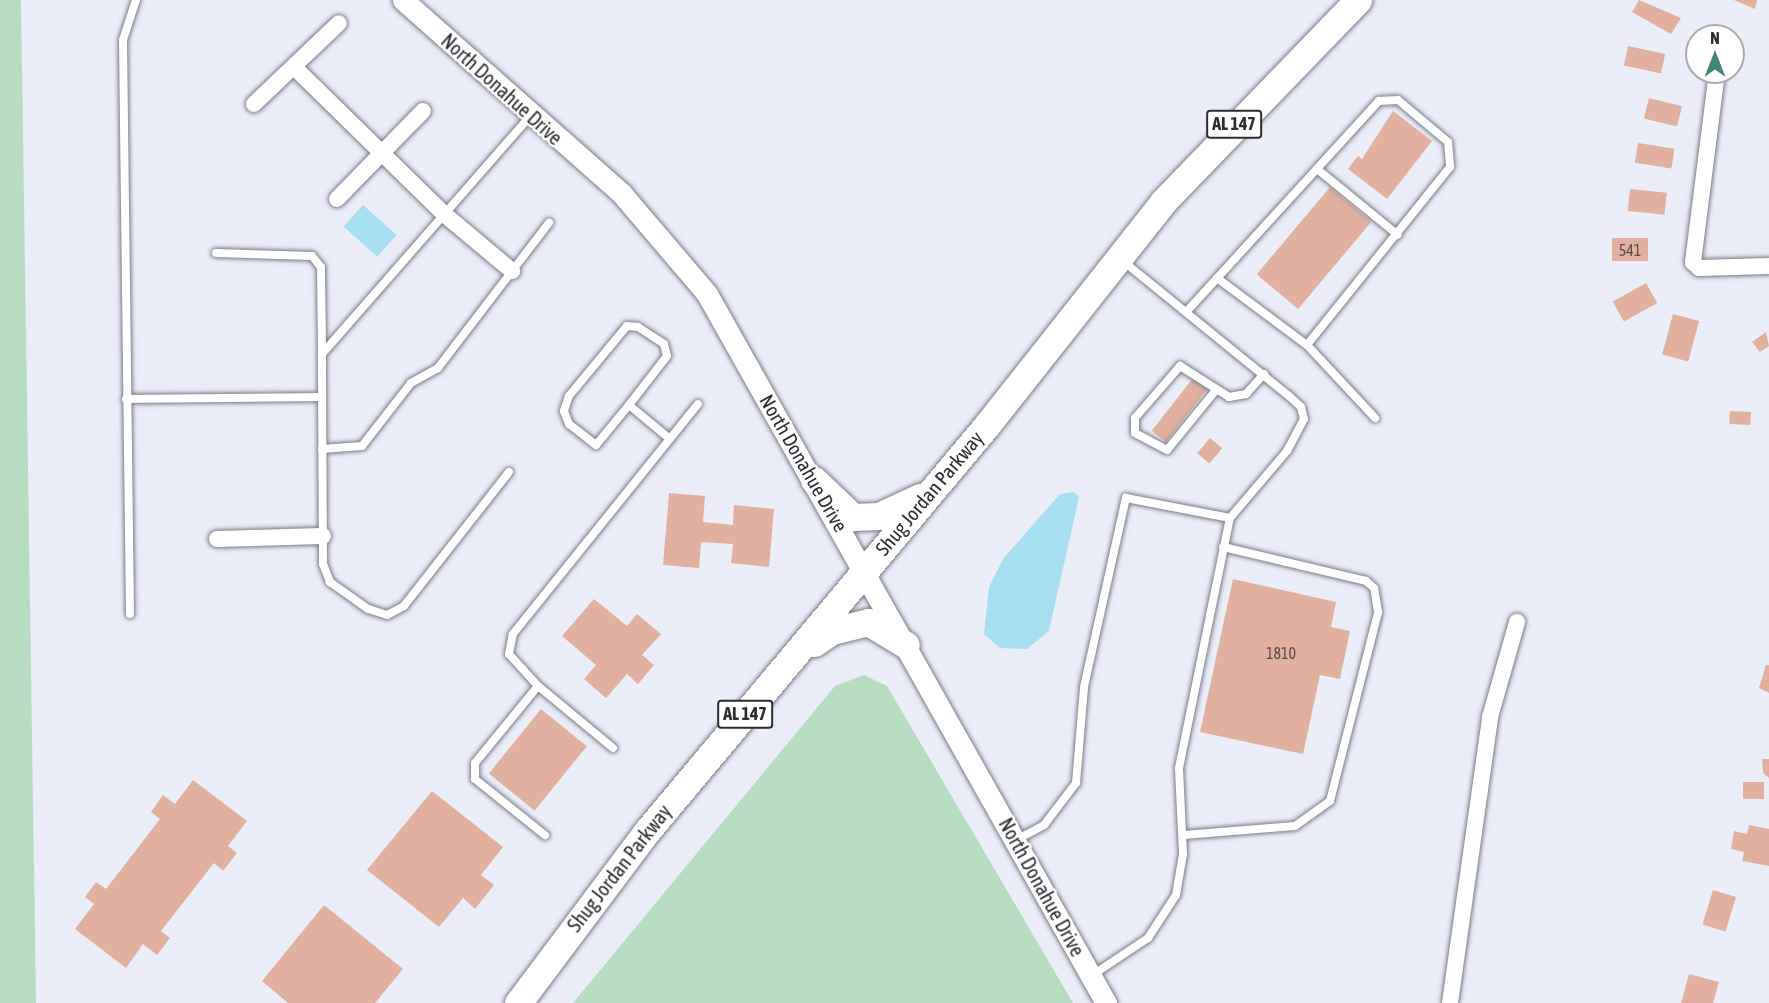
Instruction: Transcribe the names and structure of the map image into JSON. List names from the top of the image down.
{
  "streets": {
    "main road": ["AL 147", "Shug Jordan Parkway"],
    "street": ["North Donahue Drive"]
  },
  "crossings": [
    ["North Donahue Drive", "Shug Jordan Parkway"]
  ],
  "house_numbers": ["541", "1810"],
  "north": "top"
}
